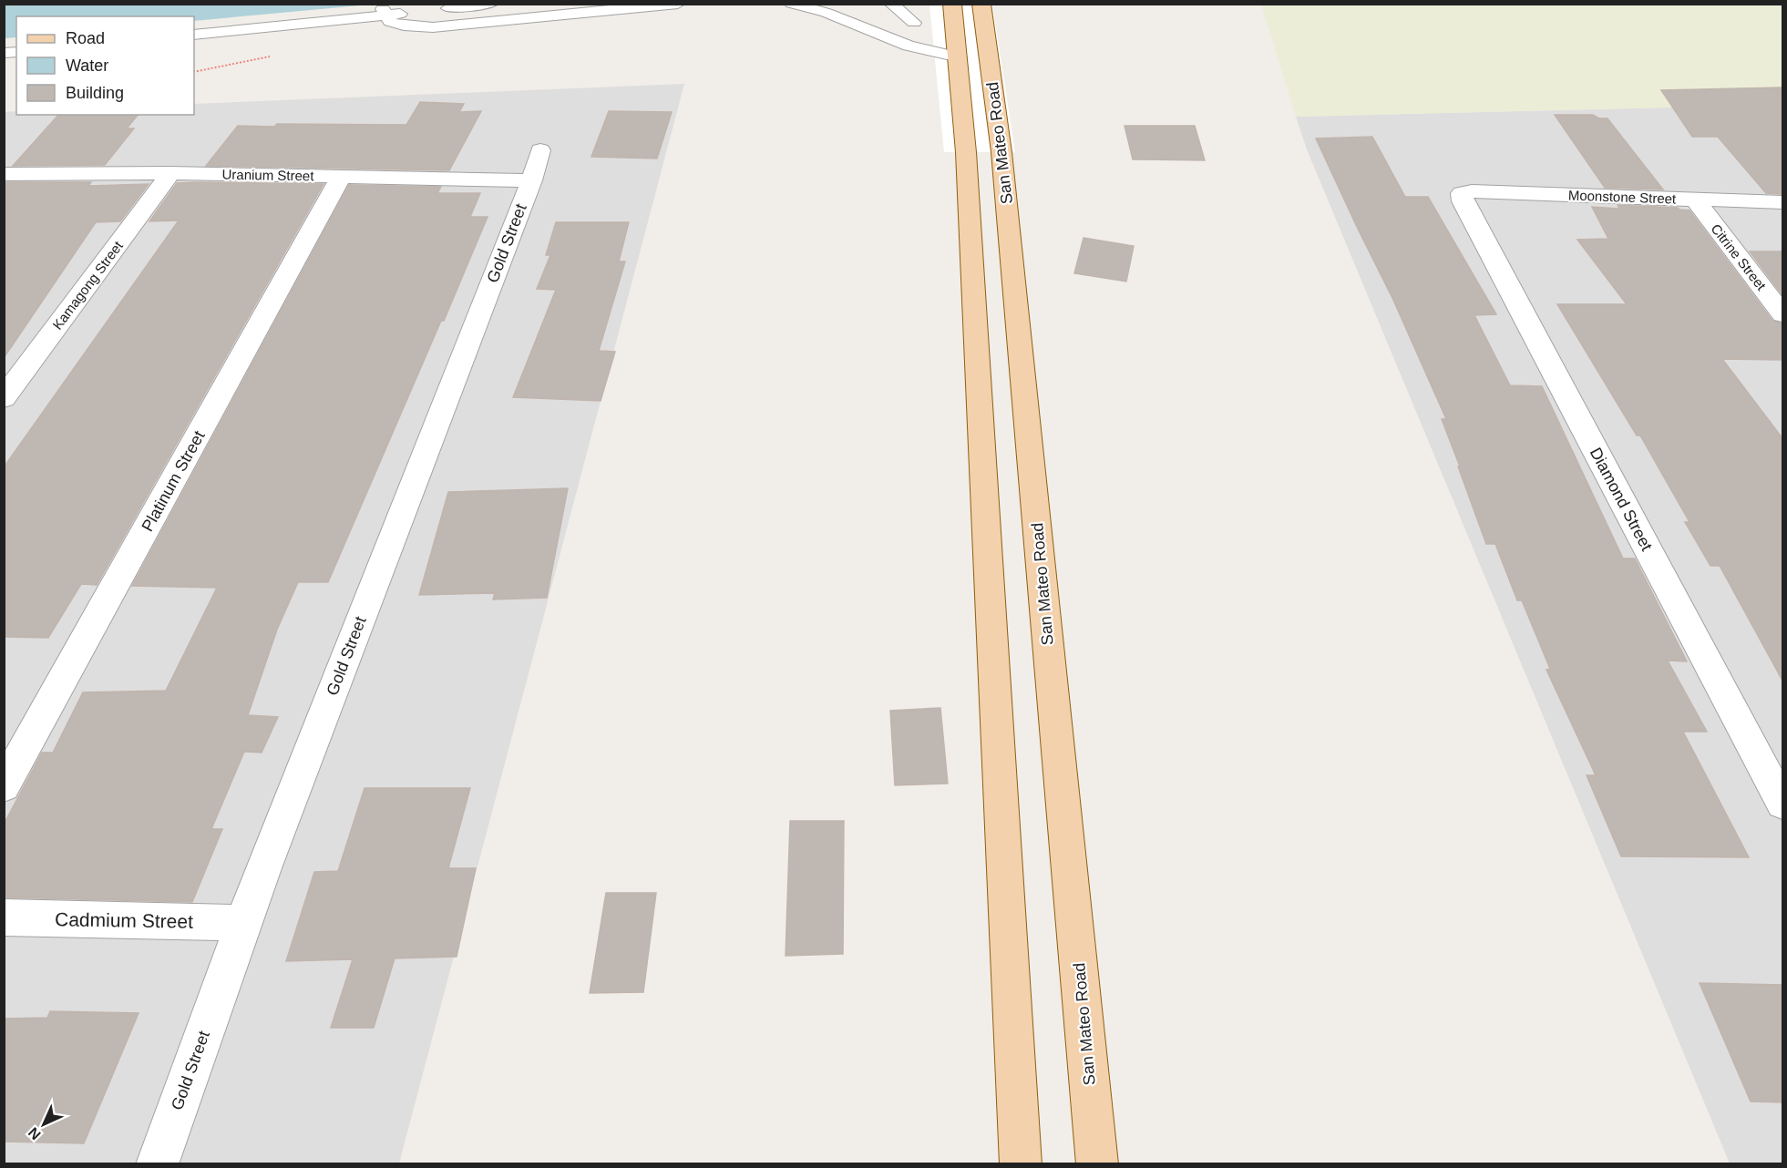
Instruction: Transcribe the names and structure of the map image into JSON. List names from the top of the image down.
{
  "streets": {
    "main road": ["San Mateo Road"],
    "street": [
      "Uranium Street",
      "Moonstone Street",
      "Gold Street",
      "Citrine Street",
      "Kamagong Street",
      "Platinum Street",
      "Diamond Street",
      "Cadmium Street"
    ]
  },
  "crossings": [
    ["Uranium Street", "Gold Street"],
    ["Uranium Street", "Kamagong Street"],
    ["Uranium Street", "Platinum Street"],
    ["Moonstone Street", "Citrine Street"],
    ["Moonstone Street", "Diamond Street"],
    ["Gold Street", "Cadmium Street"]
  ],
  "legend": ["Road", "Water", "Building"],
  "north": "bottom left"
}
